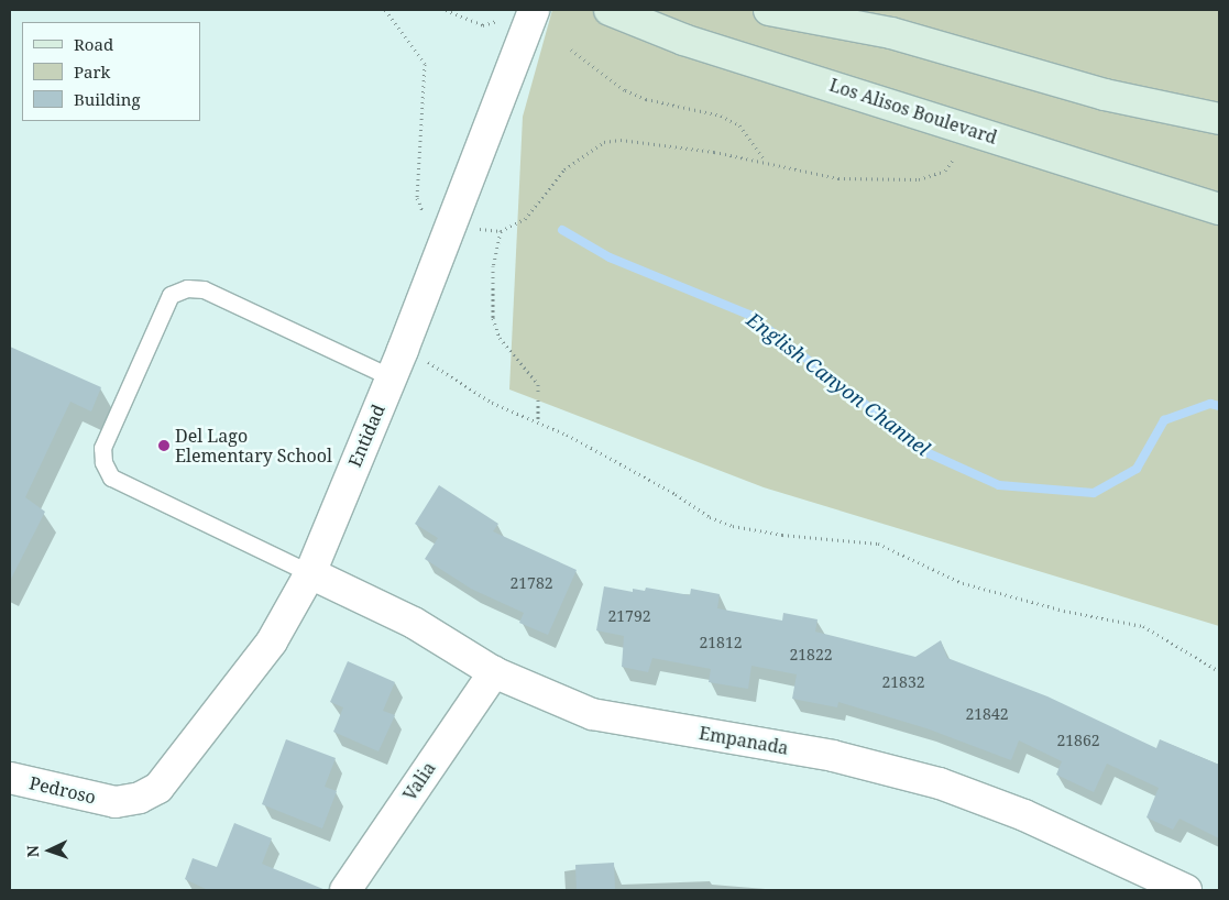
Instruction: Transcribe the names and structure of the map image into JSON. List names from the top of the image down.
{
  "streets": {
    "main road": ["Los Alisos Boulevard"],
    "street": [
      "Entidad",
      "Empanada",
      "Valia",
      "Pedroso"
    ]
  },
  "crossings": [
    ["Entidad", "Empanada"],
    ["Entidad", "Pedroso"],
    ["Empanada", "Valia"]
  ],
  "water": ["English Canyon Channel"],
  "places": ["Del Lago Elementary School"],
  "house_numbers": [
    "21782",
    "21792",
    "21812",
    "21822",
    "21832",
    "21842",
    "21862"
  ],
  "legend": ["Road", "Park", "Building"],
  "north": "left"
}
